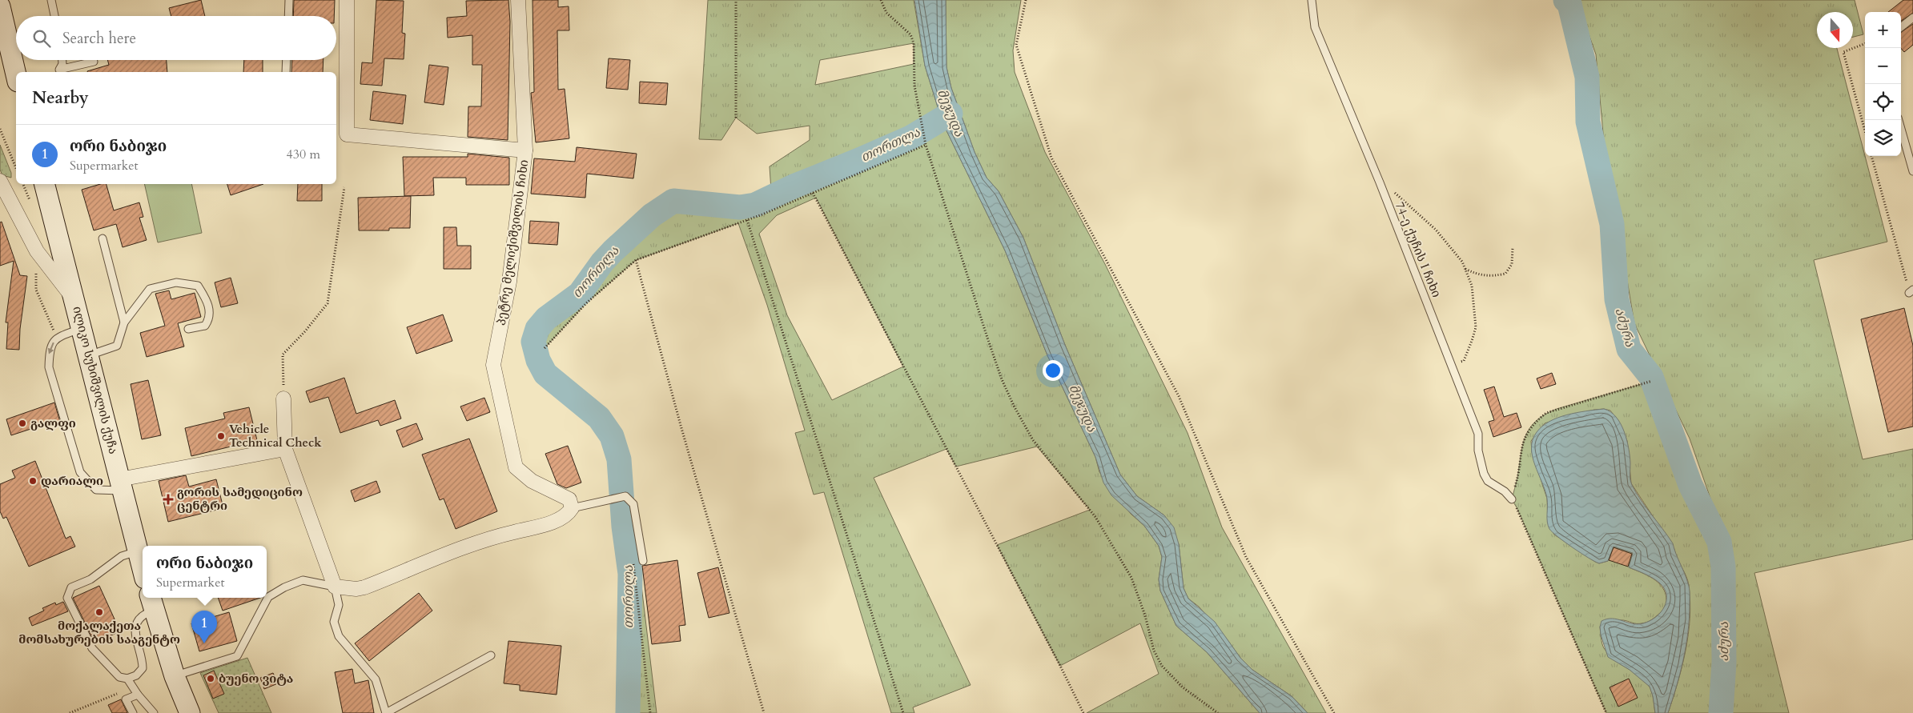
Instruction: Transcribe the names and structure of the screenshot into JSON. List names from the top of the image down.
{
  "streets": {
    "main road": ["ილიკო სუხიშვილის ქუჩა"],
    "street": ["პეტრე მელიქიშვილის ჩიხი"],
    "lane": ["74-ე ქუჩის I ჩიხი"]
  },
  "water": ["მეჯუდა", "თორთლა", "აძურა"],
  "places": {
    "other": [
      "გალფი",
      "Vehicle Technical Check",
      "დარიალი",
      "მოქალაქეთა მომსახურების სააგენტო",
      "ბუენო ვიტა"
    ],
    "health": ["გორის სამედიცინო ცენტრი"]
  },
  "north": "bottom",
  "page": {
    "map_buttons": ["+", "−"],
    "search": "Search here",
    "heading": "Nearby",
    "list": [
      {
        "mark": "1",
        "name": "ორი ნაბიჯი",
        "note": "Supermarket",
        "value": "430 m"
      }
    ],
    "popup": ["ორი ნაბიჯი", "Supermarket"],
    "pins": "1"
  }
}
